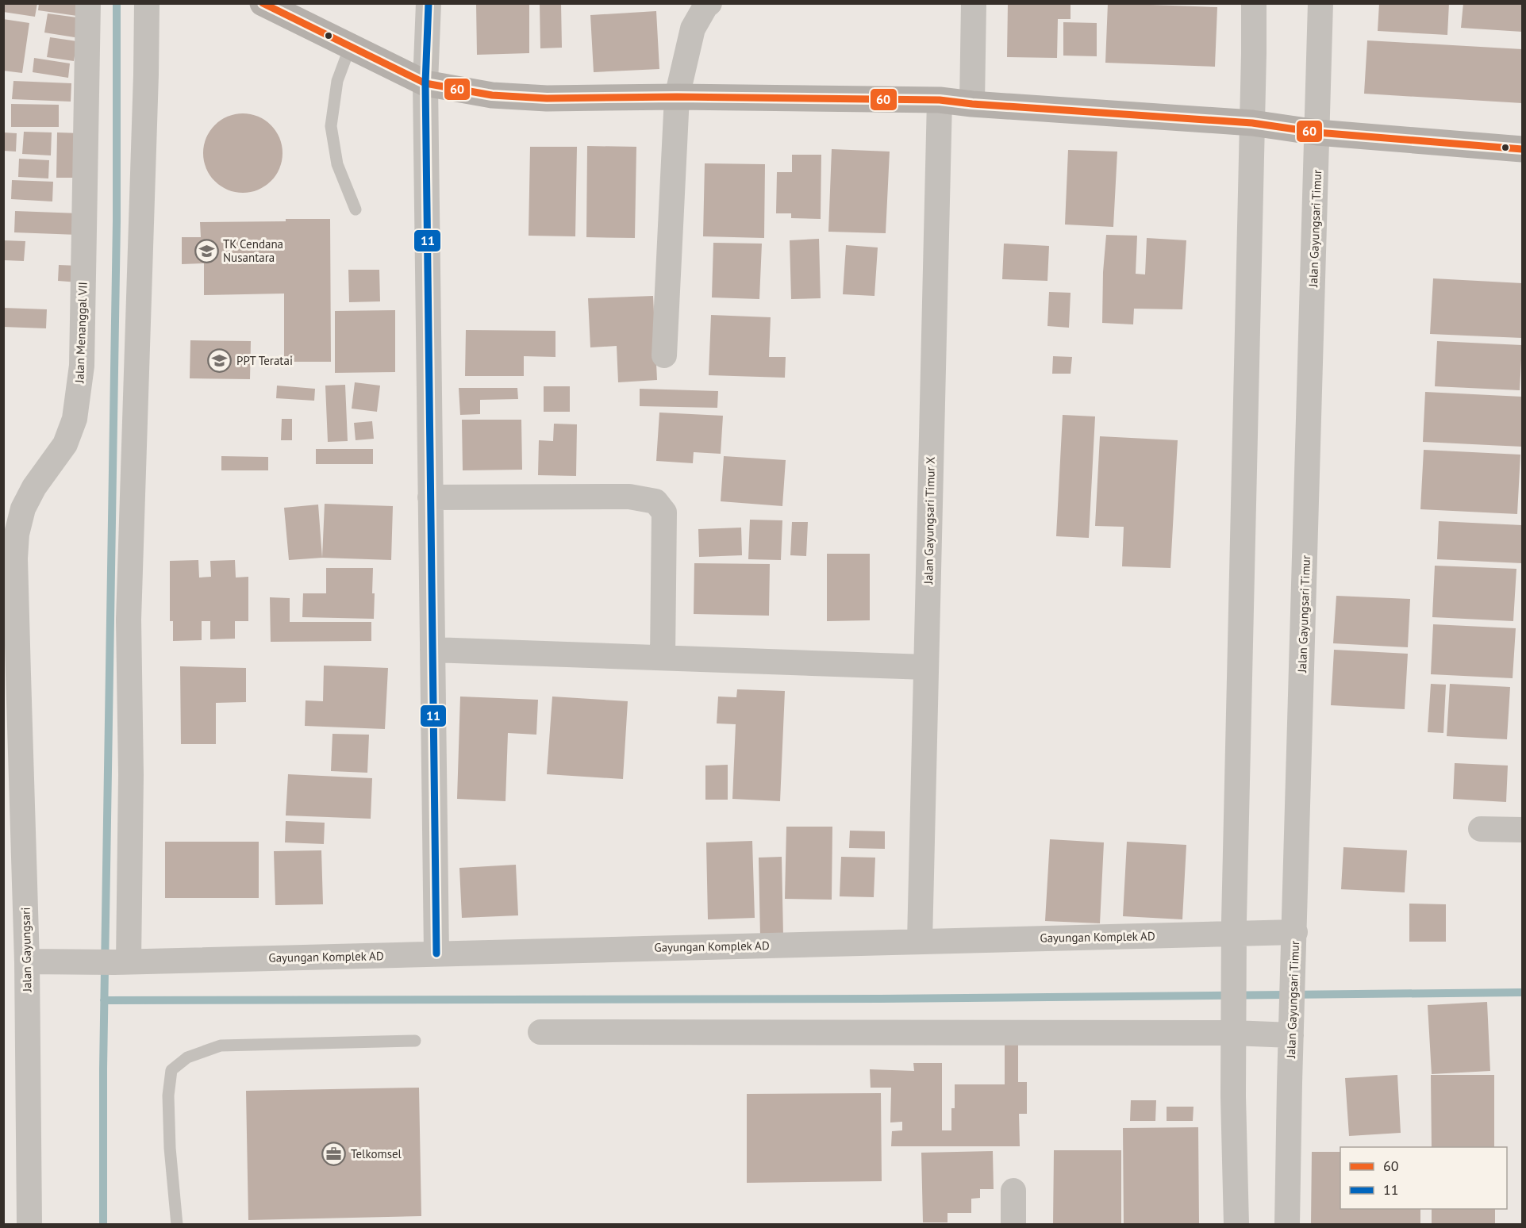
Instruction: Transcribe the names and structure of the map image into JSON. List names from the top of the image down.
{
  "streets": {
    "street": [
      "Jalan Gayungsari Timur",
      "Jalan Menanggal VII",
      "Jalan Gayungsari Timur X",
      "Gayungan Komplek AD",
      "Jalan Gayungsari"
    ]
  },
  "crossings": [
    ["Jalan Gayungsari Timur", "Gayungan Komplek AD"],
    ["Jalan Menanggal VII", "Jalan Gayungsari"],
    ["Jalan Gayungsari Timur X", "Gayungan Komplek AD"],
    ["Gayungan Komplek AD", "Jalan Gayungsari"]
  ],
  "places": {
    "school or university": ["TK Cendana Nusantara", "PPT Teratai"],
    "office": ["Telkomsel"]
  },
  "lines": ["transit line 60", "transit line 11"],
  "legend": ["60", "11"]
}
